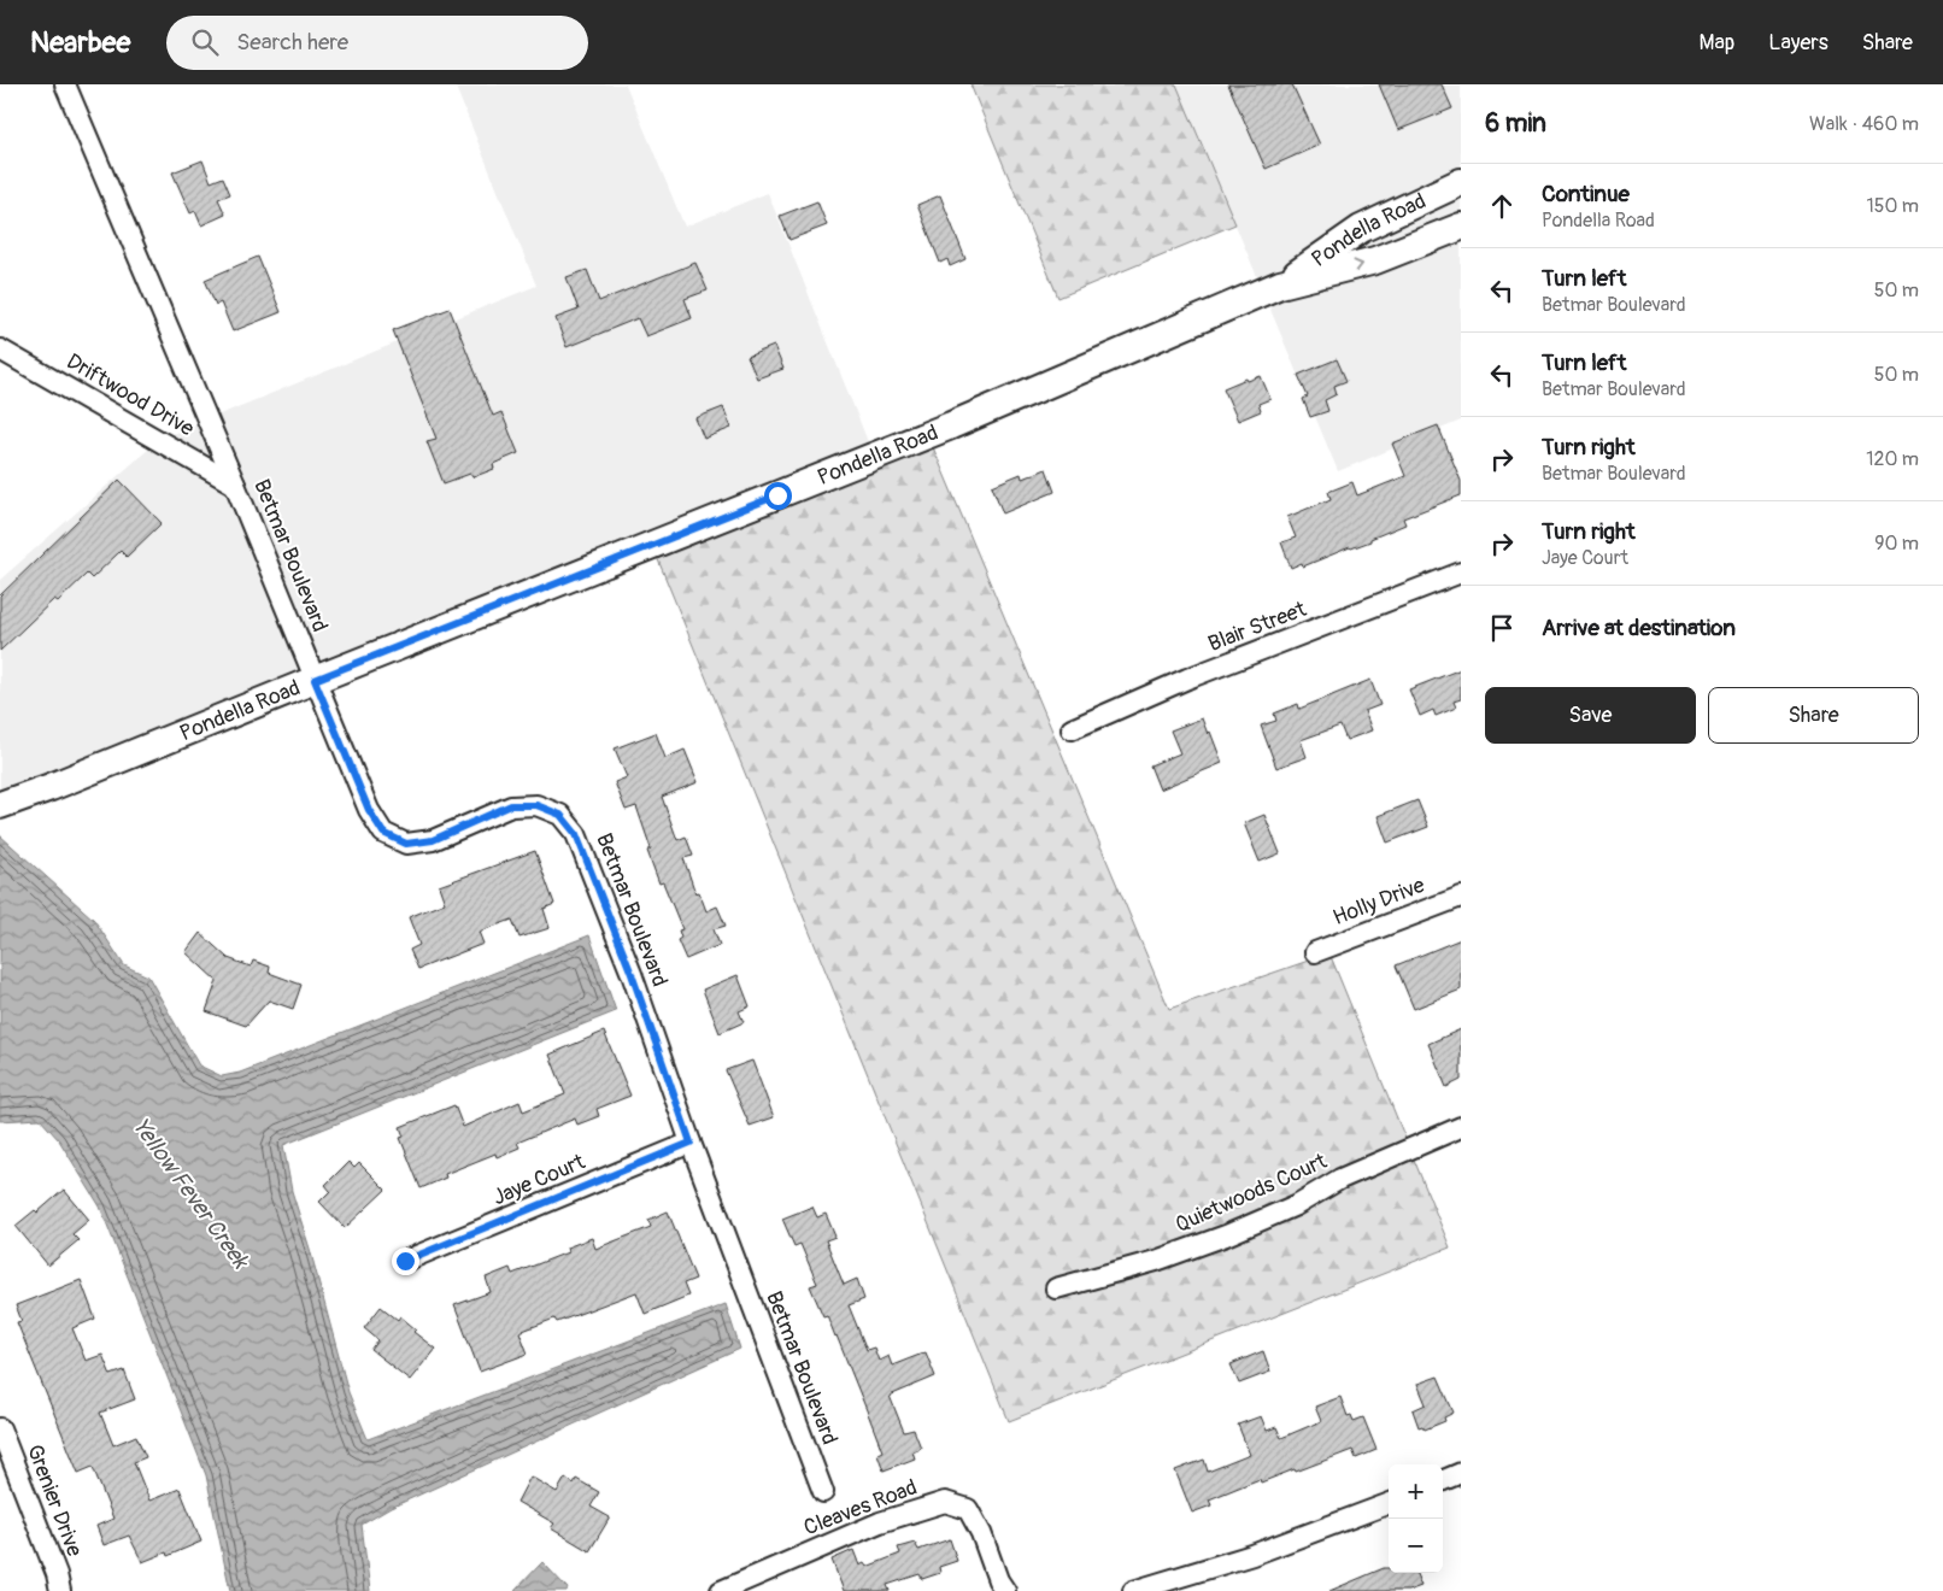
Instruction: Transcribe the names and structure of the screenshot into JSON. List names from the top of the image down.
{
  "streets": {
    "main road": ["Pondella Road"],
    "street": [
      "Driftwood Drive",
      "Betmar Boulevard",
      "Blair Street",
      "Holly Drive",
      "Jaye Court",
      "Quietwoods Court",
      "Grenier Drive",
      "Cleaves Road"
    ]
  },
  "crossings": [
    ["Pondella Road", "Betmar Boulevard"],
    ["Driftwood Drive", "Betmar Boulevard"],
    ["Betmar Boulevard", "Jaye Court"]
  ],
  "water": ["Yellow Fever Creek"],
  "page": {
    "header": "Nearbee",
    "search": "Search here",
    "nav": ["Map", "Layers", "Share"],
    "heading": ["6 min", "Walk · 460 m"],
    "list": [
      ["Continue", "Pondella Road", "150 m"],
      ["Turn left", "Betmar Boulevard", "50 m"],
      ["Turn left", "Betmar Boulevard", "50 m"],
      ["Turn right", "Betmar Boulevard", "120 m"],
      ["Turn right", "Jaye Court", "90 m"],
      "Arrive at destination"
    ],
    "buttons": ["Save", "Share"],
    "map_buttons": ["+", "−"]
  }
}
